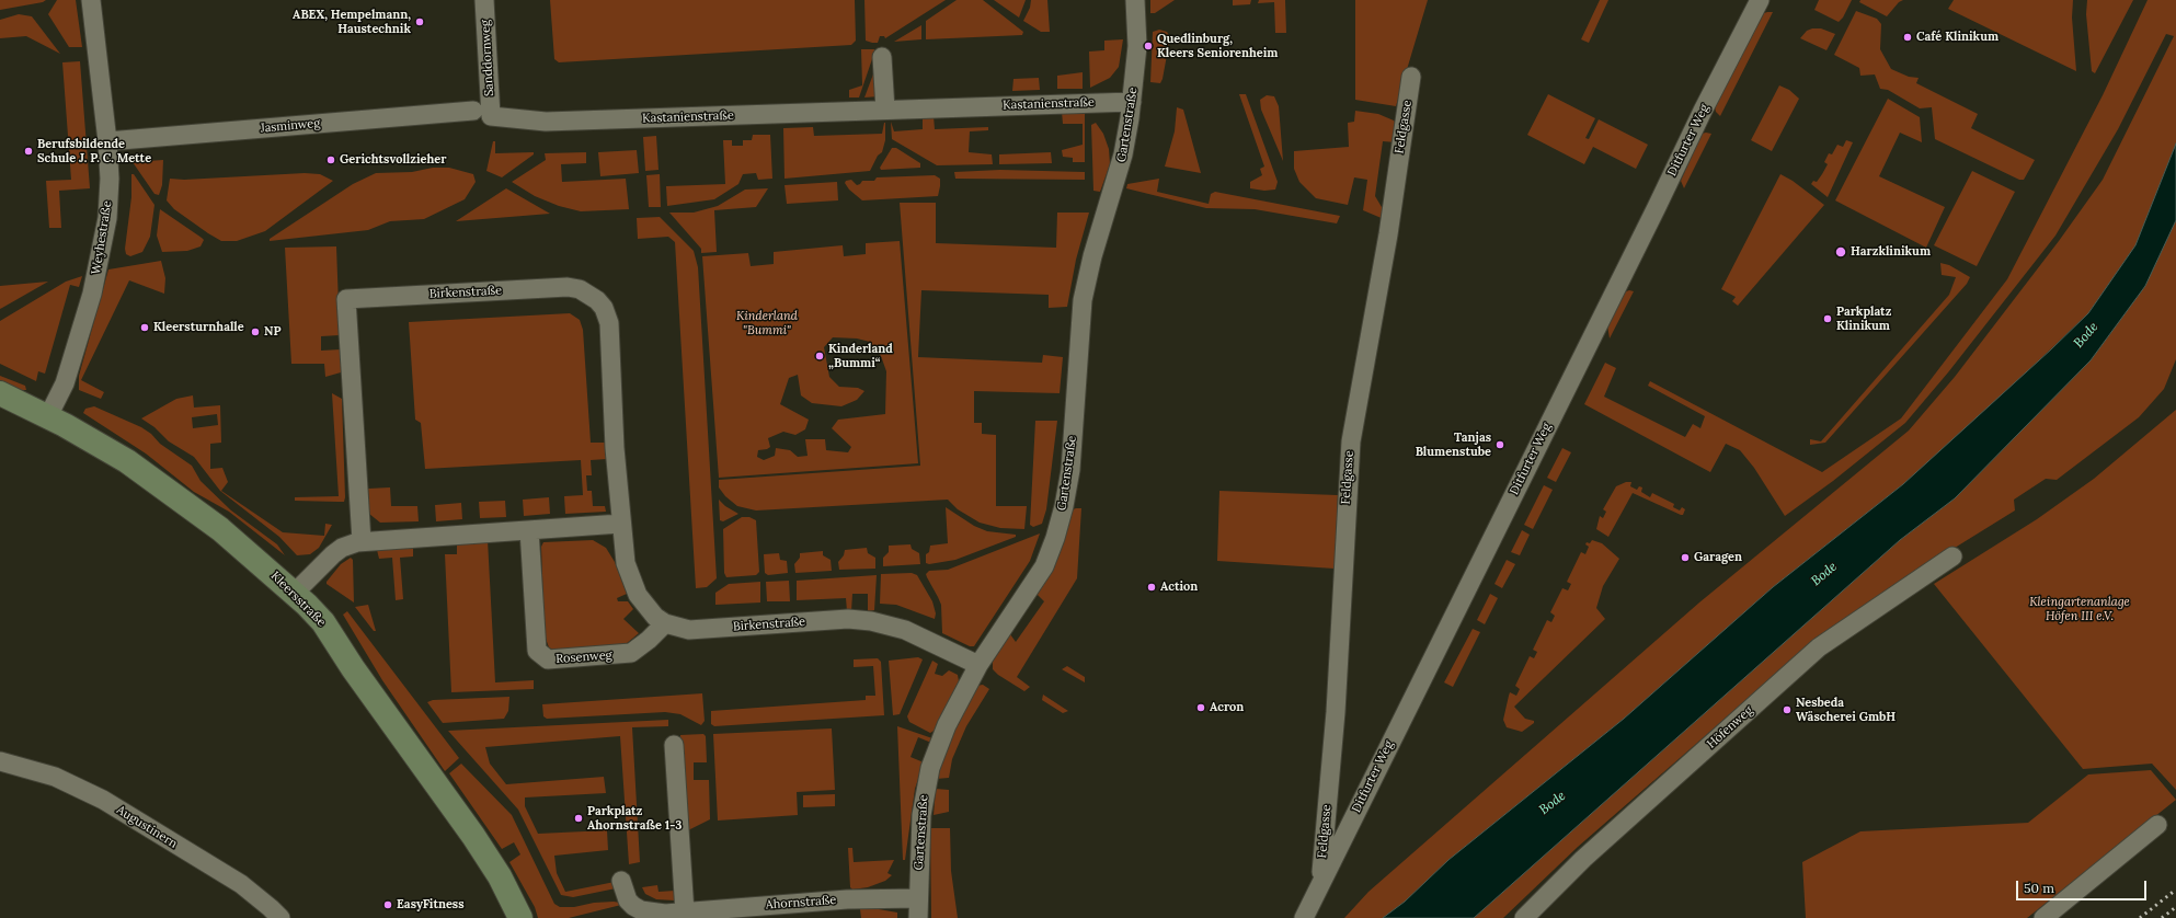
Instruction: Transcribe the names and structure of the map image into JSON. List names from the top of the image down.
{
  "streets": {
    "main road": ["Kleersstraße"],
    "street": [
      "Sanddornweg",
      "Kastanienstraße",
      "Gartenstraße",
      "Jasminweg",
      "Feldgasse",
      "Ditfurter Weg",
      "Weyhestraße",
      "Birkenstraße",
      "Rosenweg",
      "Höfenweg",
      "Augustinern",
      "Ahornstraße"
    ]
  },
  "crossings": [
    ["Sanddornweg", "Kastanienstraße"],
    ["Kastanienstraße", "Gartenstraße"],
    ["Gartenstraße", "Birkenstraße"],
    ["Gartenstraße", "Ahornstraße"],
    ["Jasminweg", "Weyhestraße"],
    ["Feldgasse", "Ditfurter Weg"],
    ["Weyhestraße", "Kleersstraße"],
    ["Birkenstraße", "Rosenweg"]
  ],
  "water": ["Bode"],
  "parks": ["Kinderland \"Bummi\"", "Kleingartenanlage Höfen III e.V."],
  "places": [
    "ABEX, Hempelmann, Haustechnik",
    "Café Klinikum",
    "Quedlinburg, Kleers Seniorenheim",
    "Berufsbildende Schule J. P. C. Mette",
    "Gerichtsvollzieher",
    "Harzklinikum",
    "Parkplatz Klinikum",
    "Kleersturnhalle",
    "NP",
    "Kinderland „Bummi“",
    "Tanjas Blumenstube",
    "Garagen",
    "Action",
    "Acron",
    "Nesbeda Wäscherei GmbH",
    "Parkplatz Ahornstraße 1-3",
    "EasyFitness"
  ],
  "scale_bar": "50 m"
}
